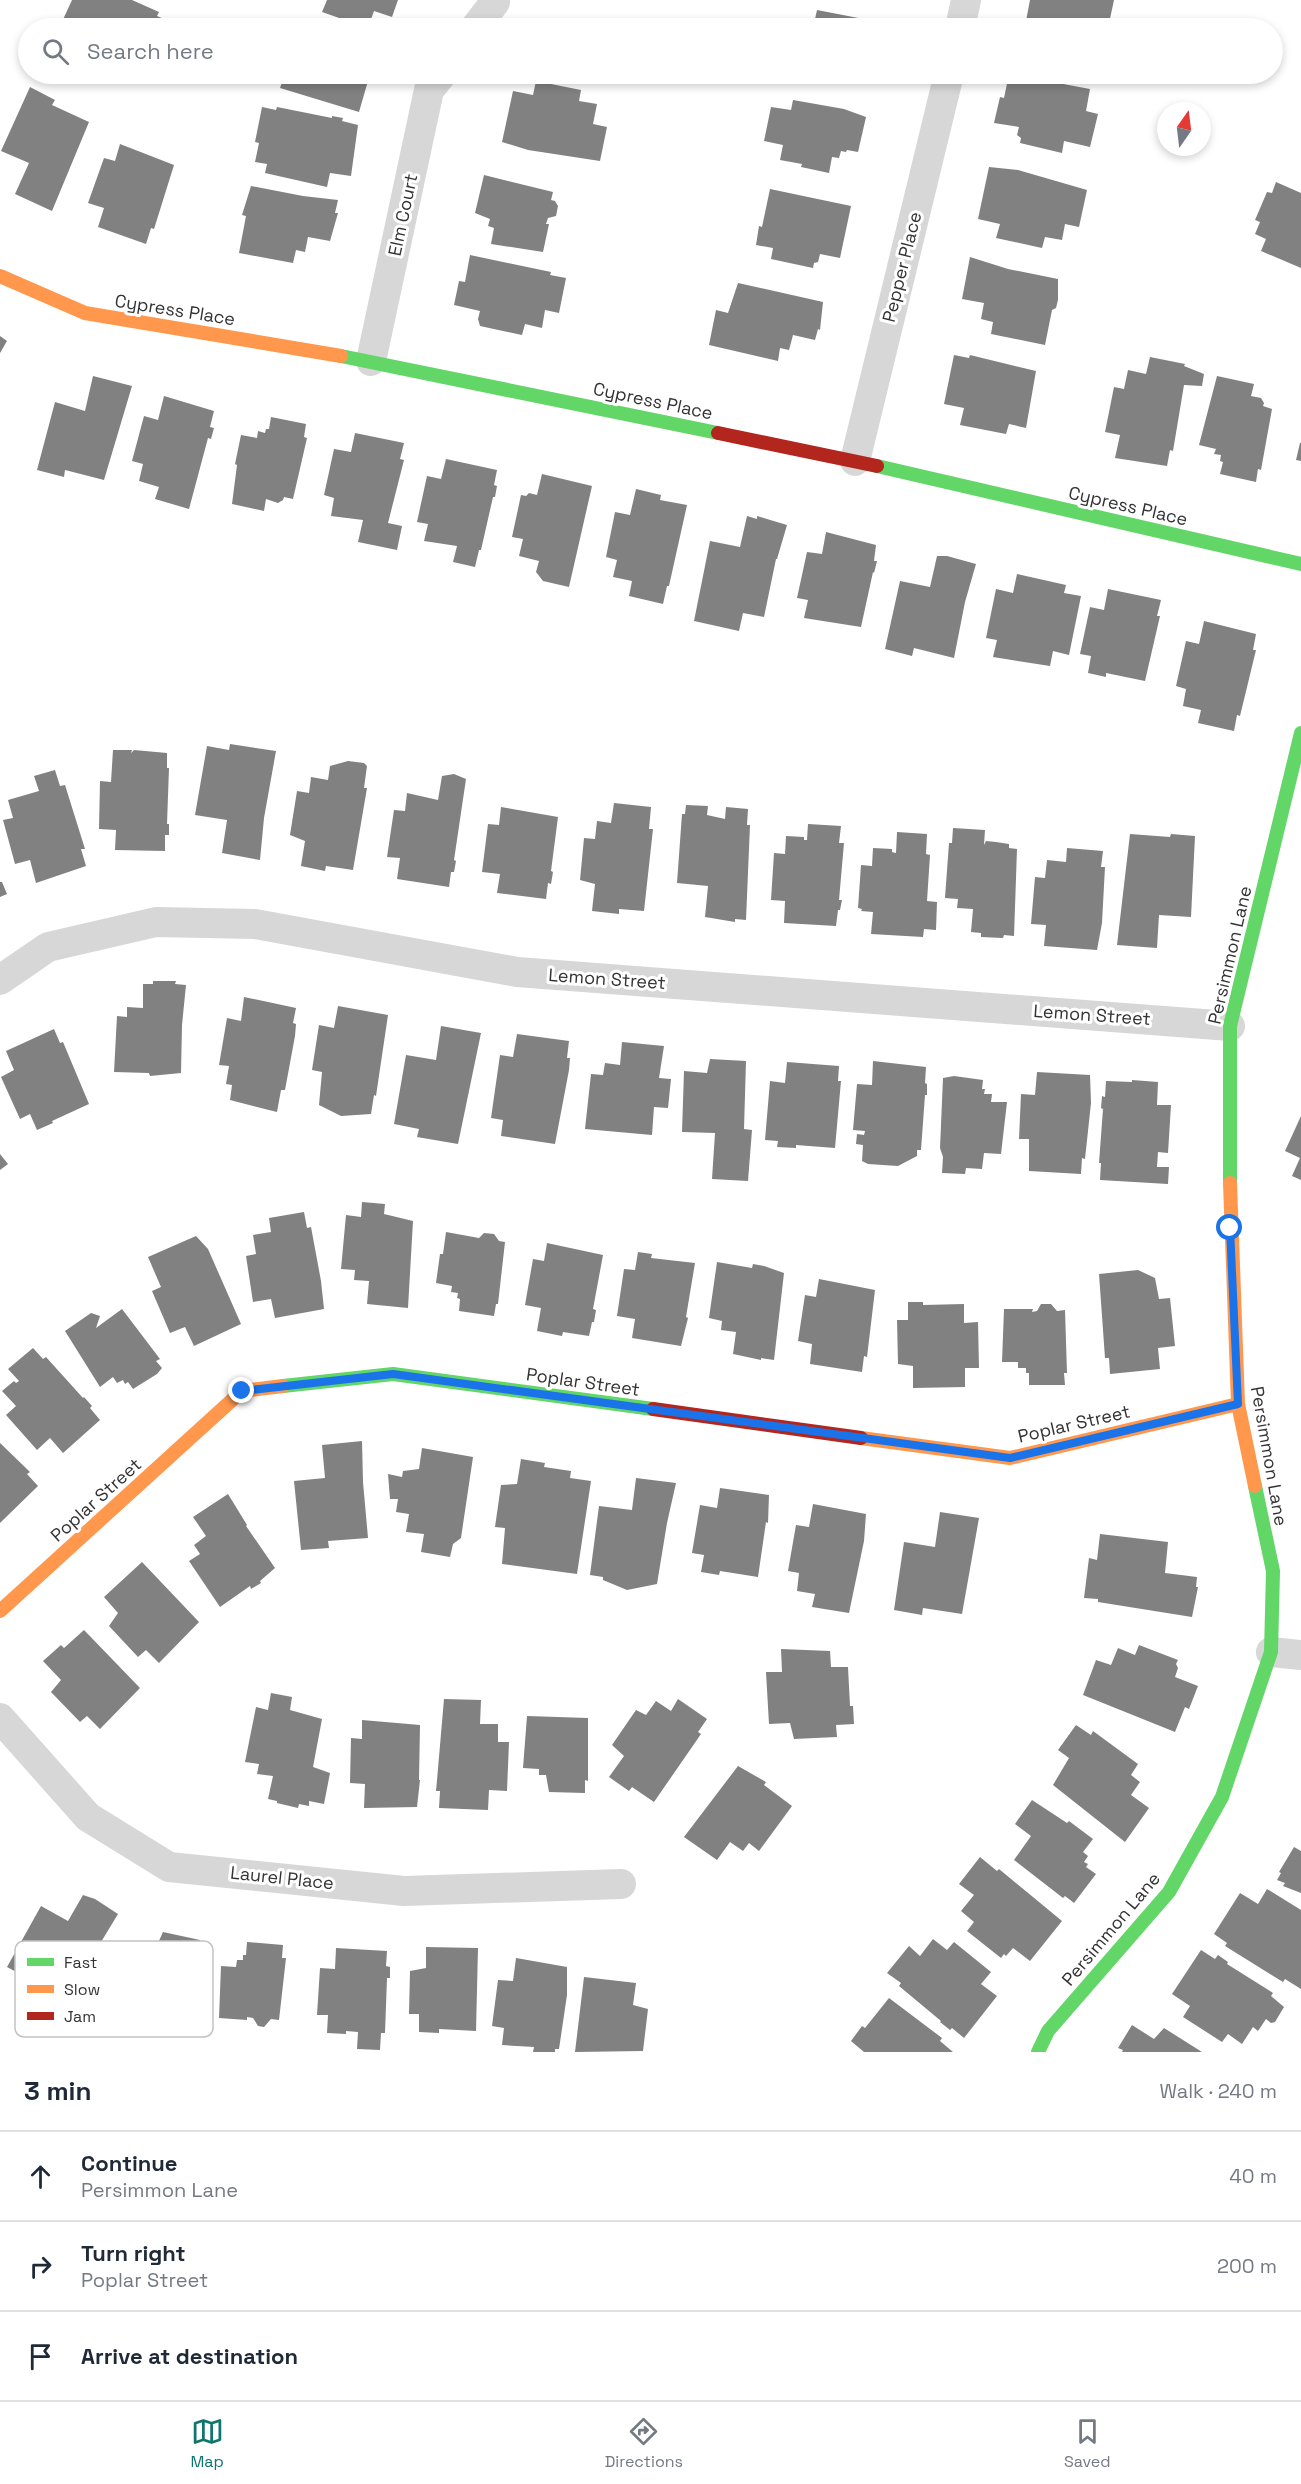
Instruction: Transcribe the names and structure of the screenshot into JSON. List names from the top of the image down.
{
  "streets": {
    "street": [
      "Elm Court",
      "Pepper Place",
      "Cypress Place",
      "Persimmon Lane",
      "Lemon Street",
      "Poplar Street",
      "Laurel Place"
    ]
  },
  "crossings": [
    ["Elm Court", "Cypress Place"],
    ["Pepper Place", "Cypress Place"],
    ["Persimmon Lane", "Lemon Street"],
    ["Persimmon Lane", "Poplar Street"]
  ],
  "legend": ["Fast", "Slow", "Jam"],
  "north": "top",
  "page": {
    "search": "Search here",
    "heading": ["3 min", "Walk · 240 m"],
    "list": [
      ["Continue", "Persimmon Lane", "40 m"],
      ["Turn right", "Poplar Street", "200 m"],
      "Arrive at destination"
    ],
    "nav": ["Map", "Directions", "Saved"]
  }
}
